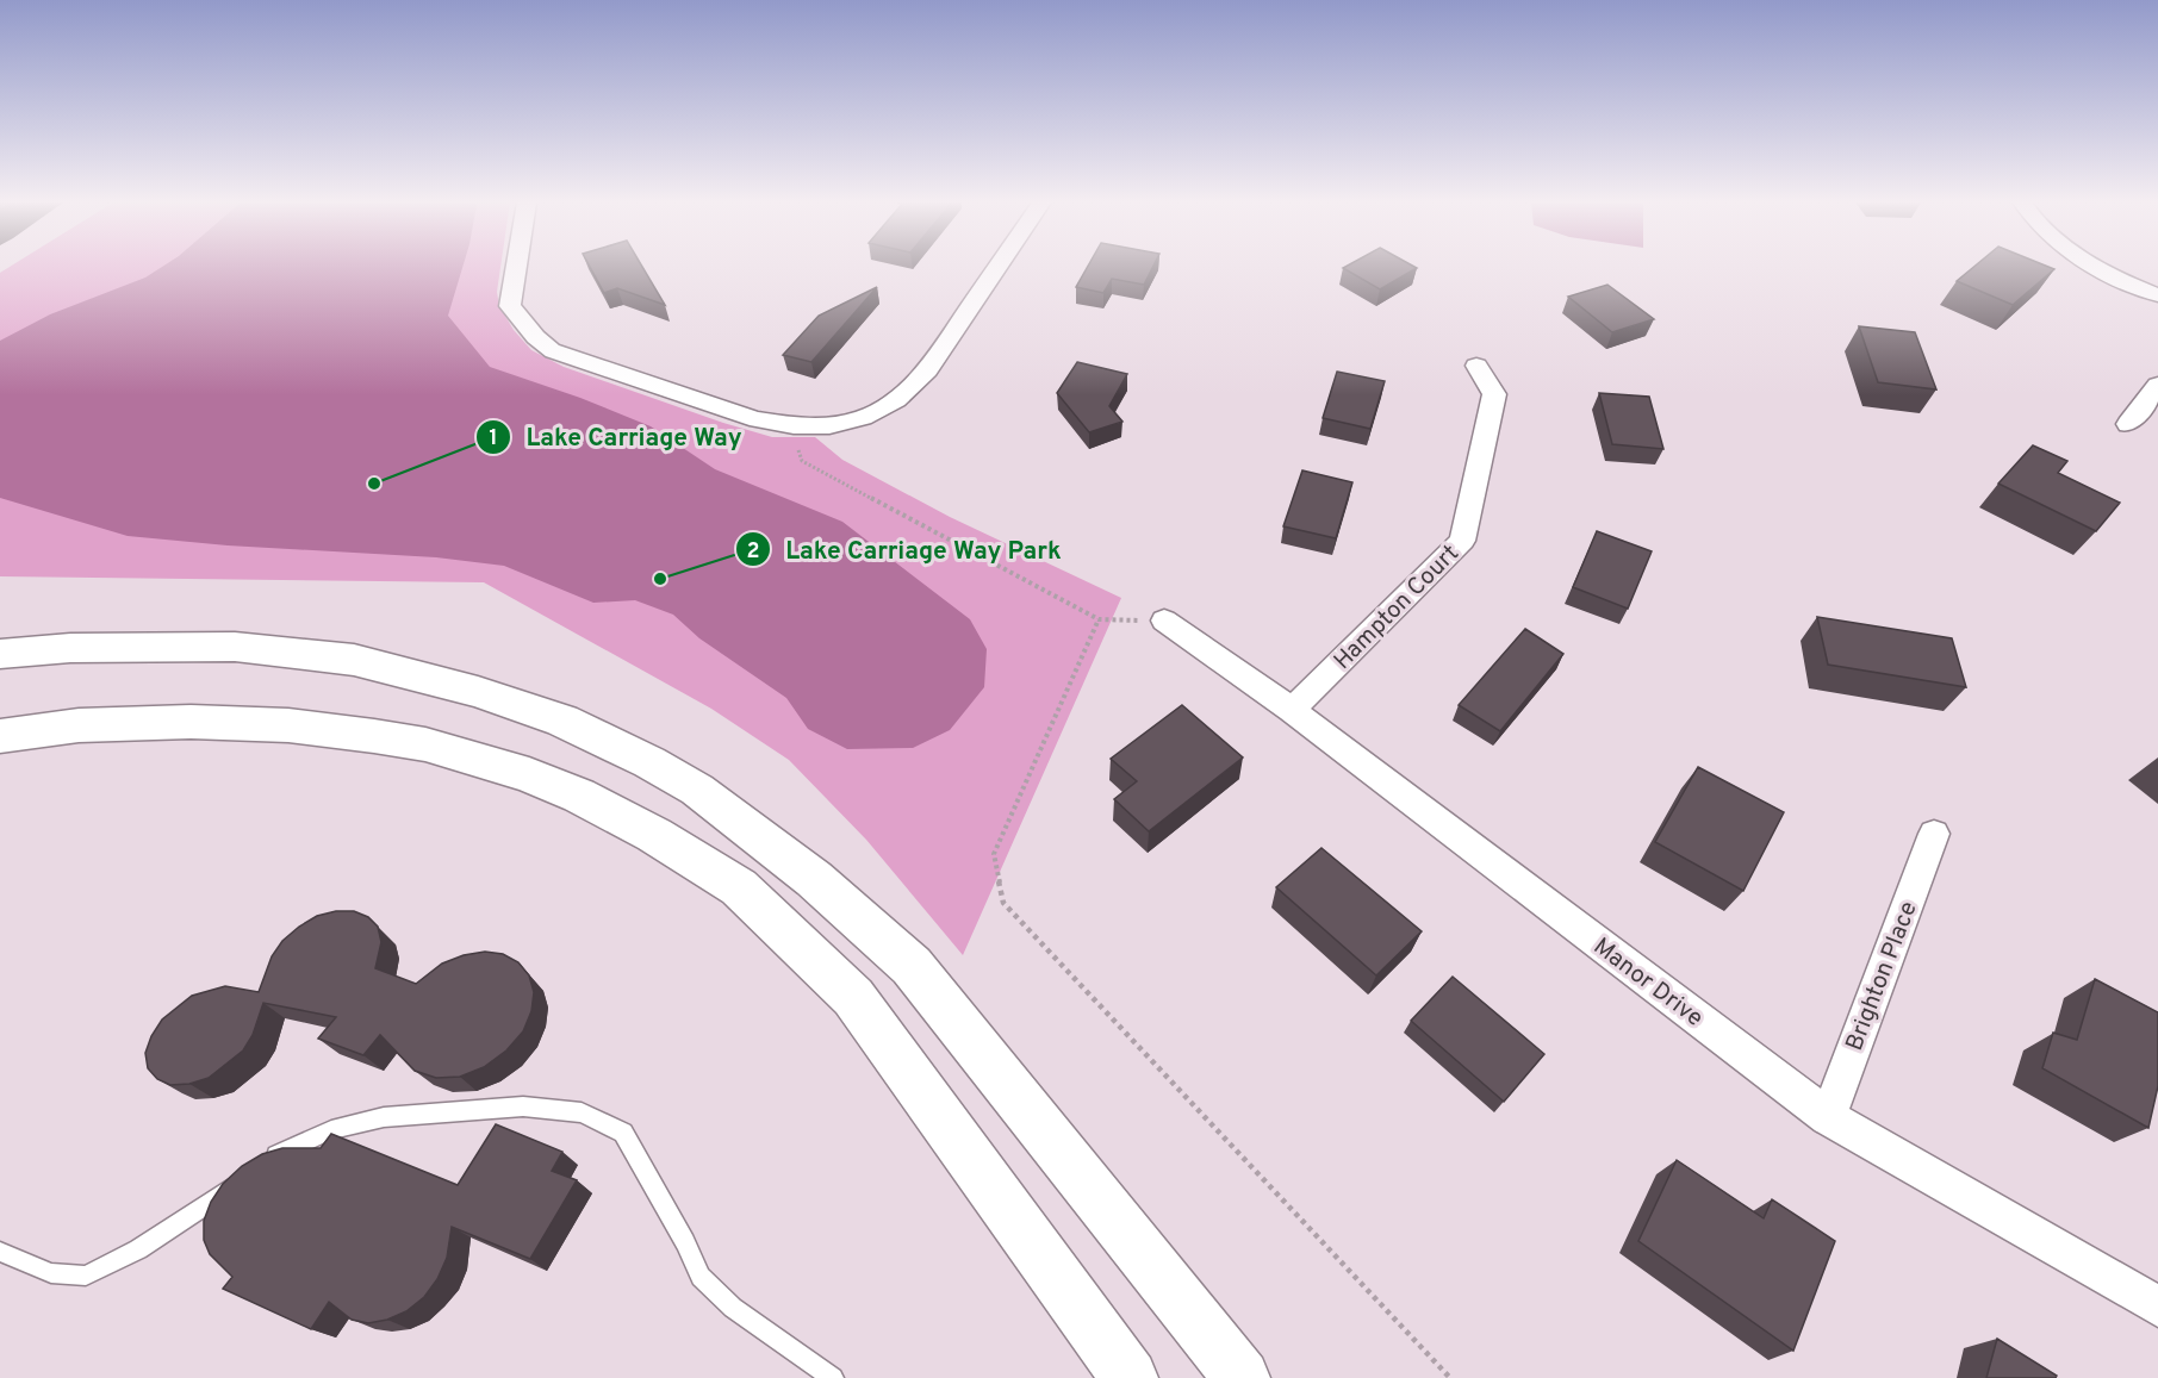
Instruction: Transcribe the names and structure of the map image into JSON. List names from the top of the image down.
{
  "streets": {
    "street": ["Hampton Court", "Brighton Place", "Manor Drive"]
  },
  "crossings": [
    ["Hampton Court", "Manor Drive"],
    ["Brighton Place", "Manor Drive"]
  ],
  "places": ["Lake Carriage Way", "Lake Carriage Way Park"]
}
